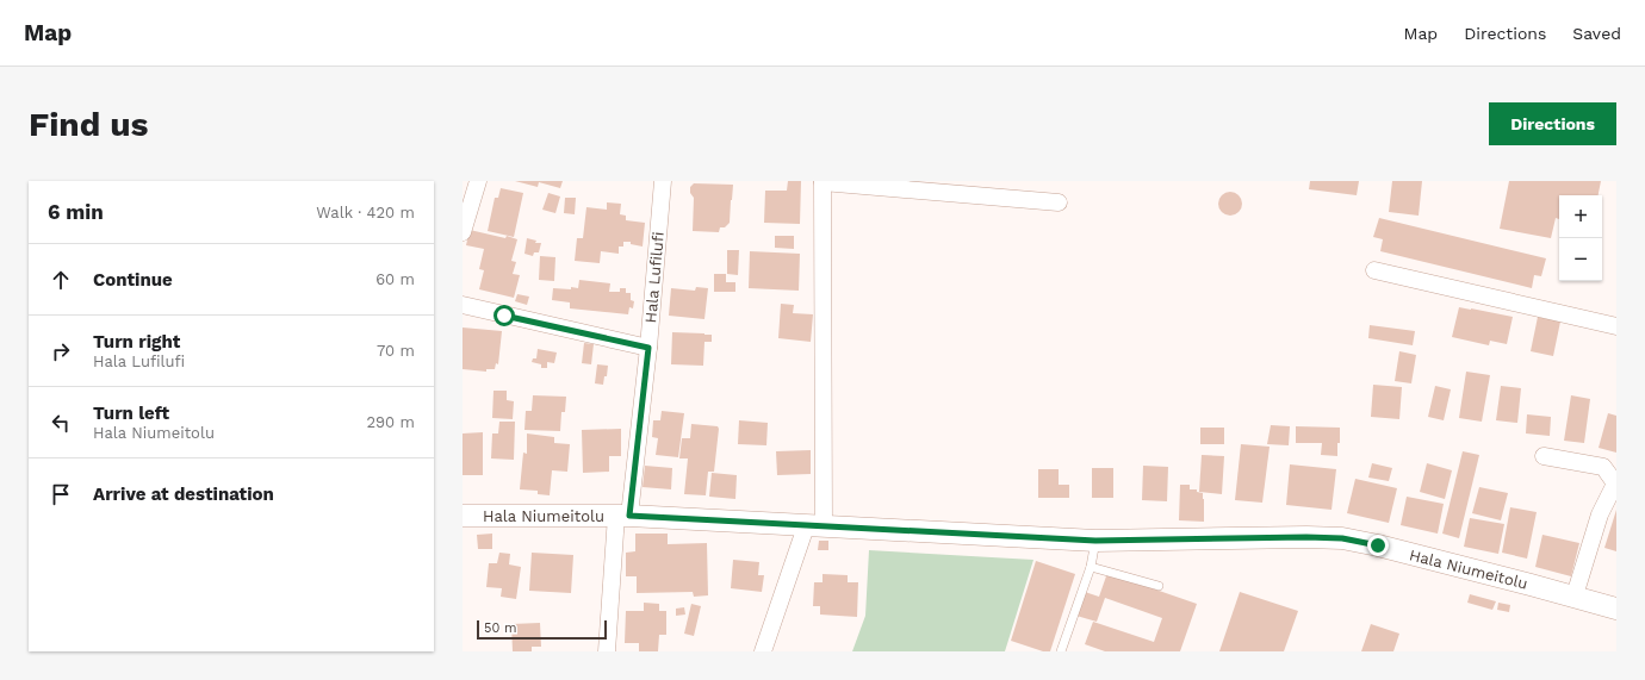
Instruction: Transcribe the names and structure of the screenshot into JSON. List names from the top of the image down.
{
  "streets": {
    "street": ["Hala Lufilufi", "Hala Niumeitolu"]
  },
  "crossings": [
    ["Hala Lufilufi", "Hala Niumeitolu"]
  ],
  "scale_bar": "50 m",
  "page": {
    "header": "Map",
    "nav": ["Map", "Directions", "Saved"],
    "buttons": "Directions",
    "title": "Find us",
    "heading": ["6 min", "Walk · 420 m"],
    "map_buttons": ["+", "−"],
    "list": [
      ["Continue", "60 m"],
      ["Turn right", "Hala Lufilufi", "70 m"],
      ["Turn left", "Hala Niumeitolu", "290 m"],
      "Arrive at destination"
    ],
    "scale": "50 m"
  }
}
